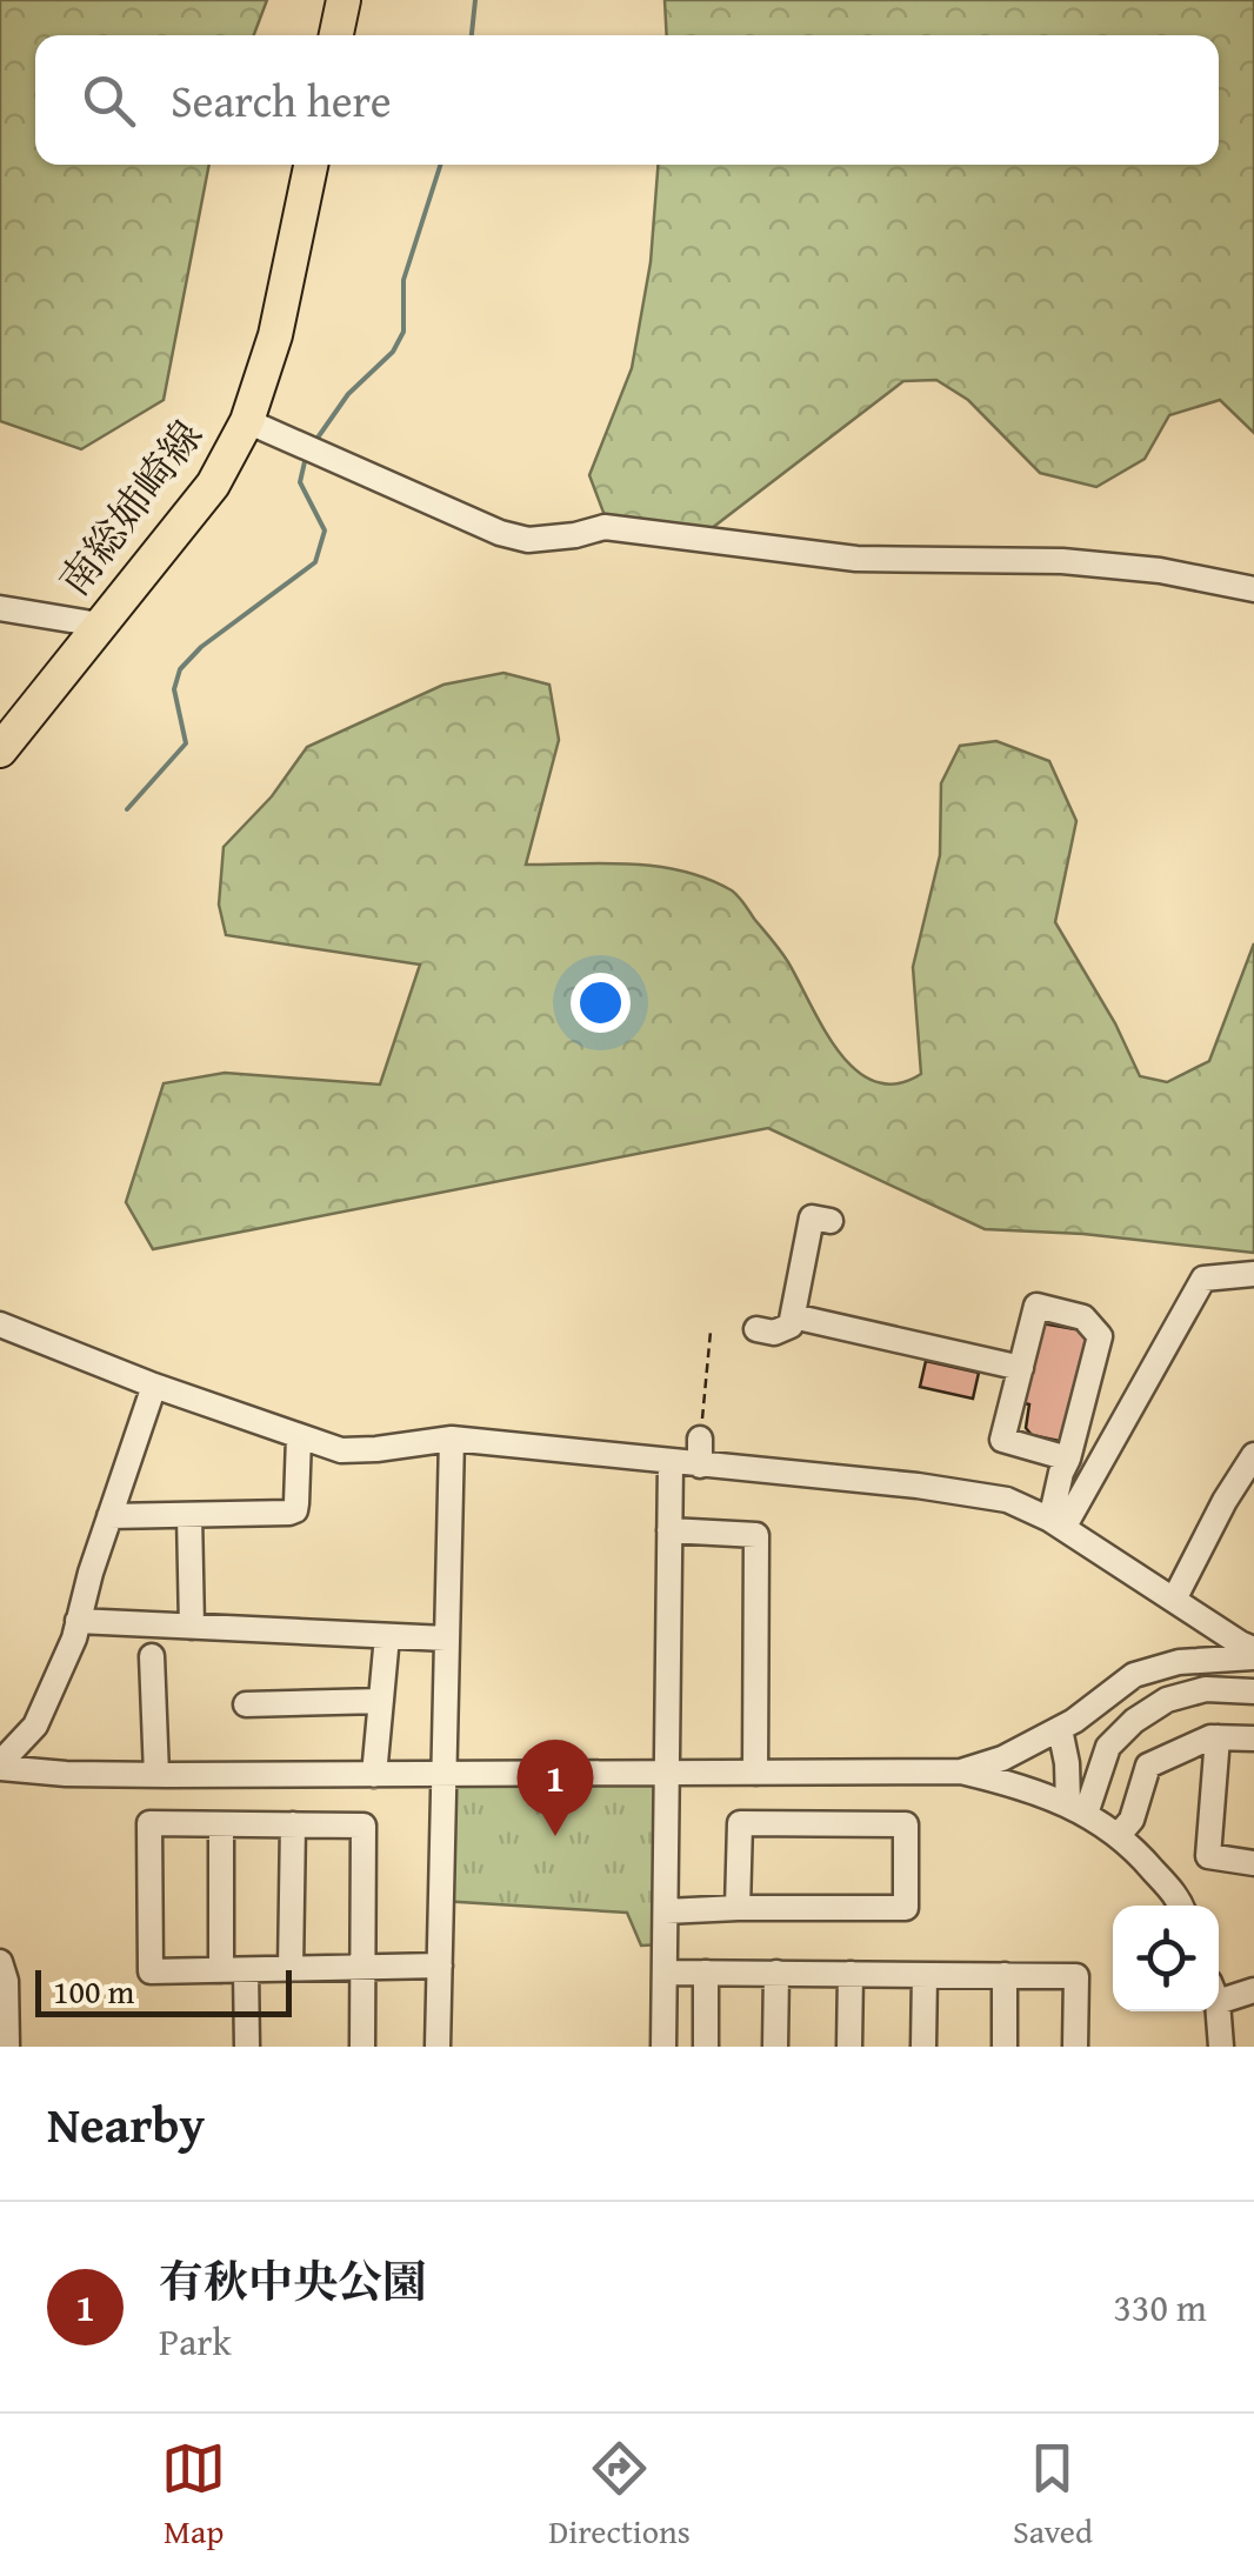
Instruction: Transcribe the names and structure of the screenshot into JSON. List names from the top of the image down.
{
  "streets": {
    "main road": ["南総姉崎線"]
  },
  "scale_bar": "100 m",
  "page": {
    "search": "Search here",
    "pins": "1",
    "scale": "100 m",
    "heading": "Nearby",
    "list": [
      {
        "mark": "1",
        "name": "有秋中央公園",
        "note": "Park",
        "value": "330 m"
      }
    ],
    "nav": ["Map", "Directions", "Saved"]
  }
}
